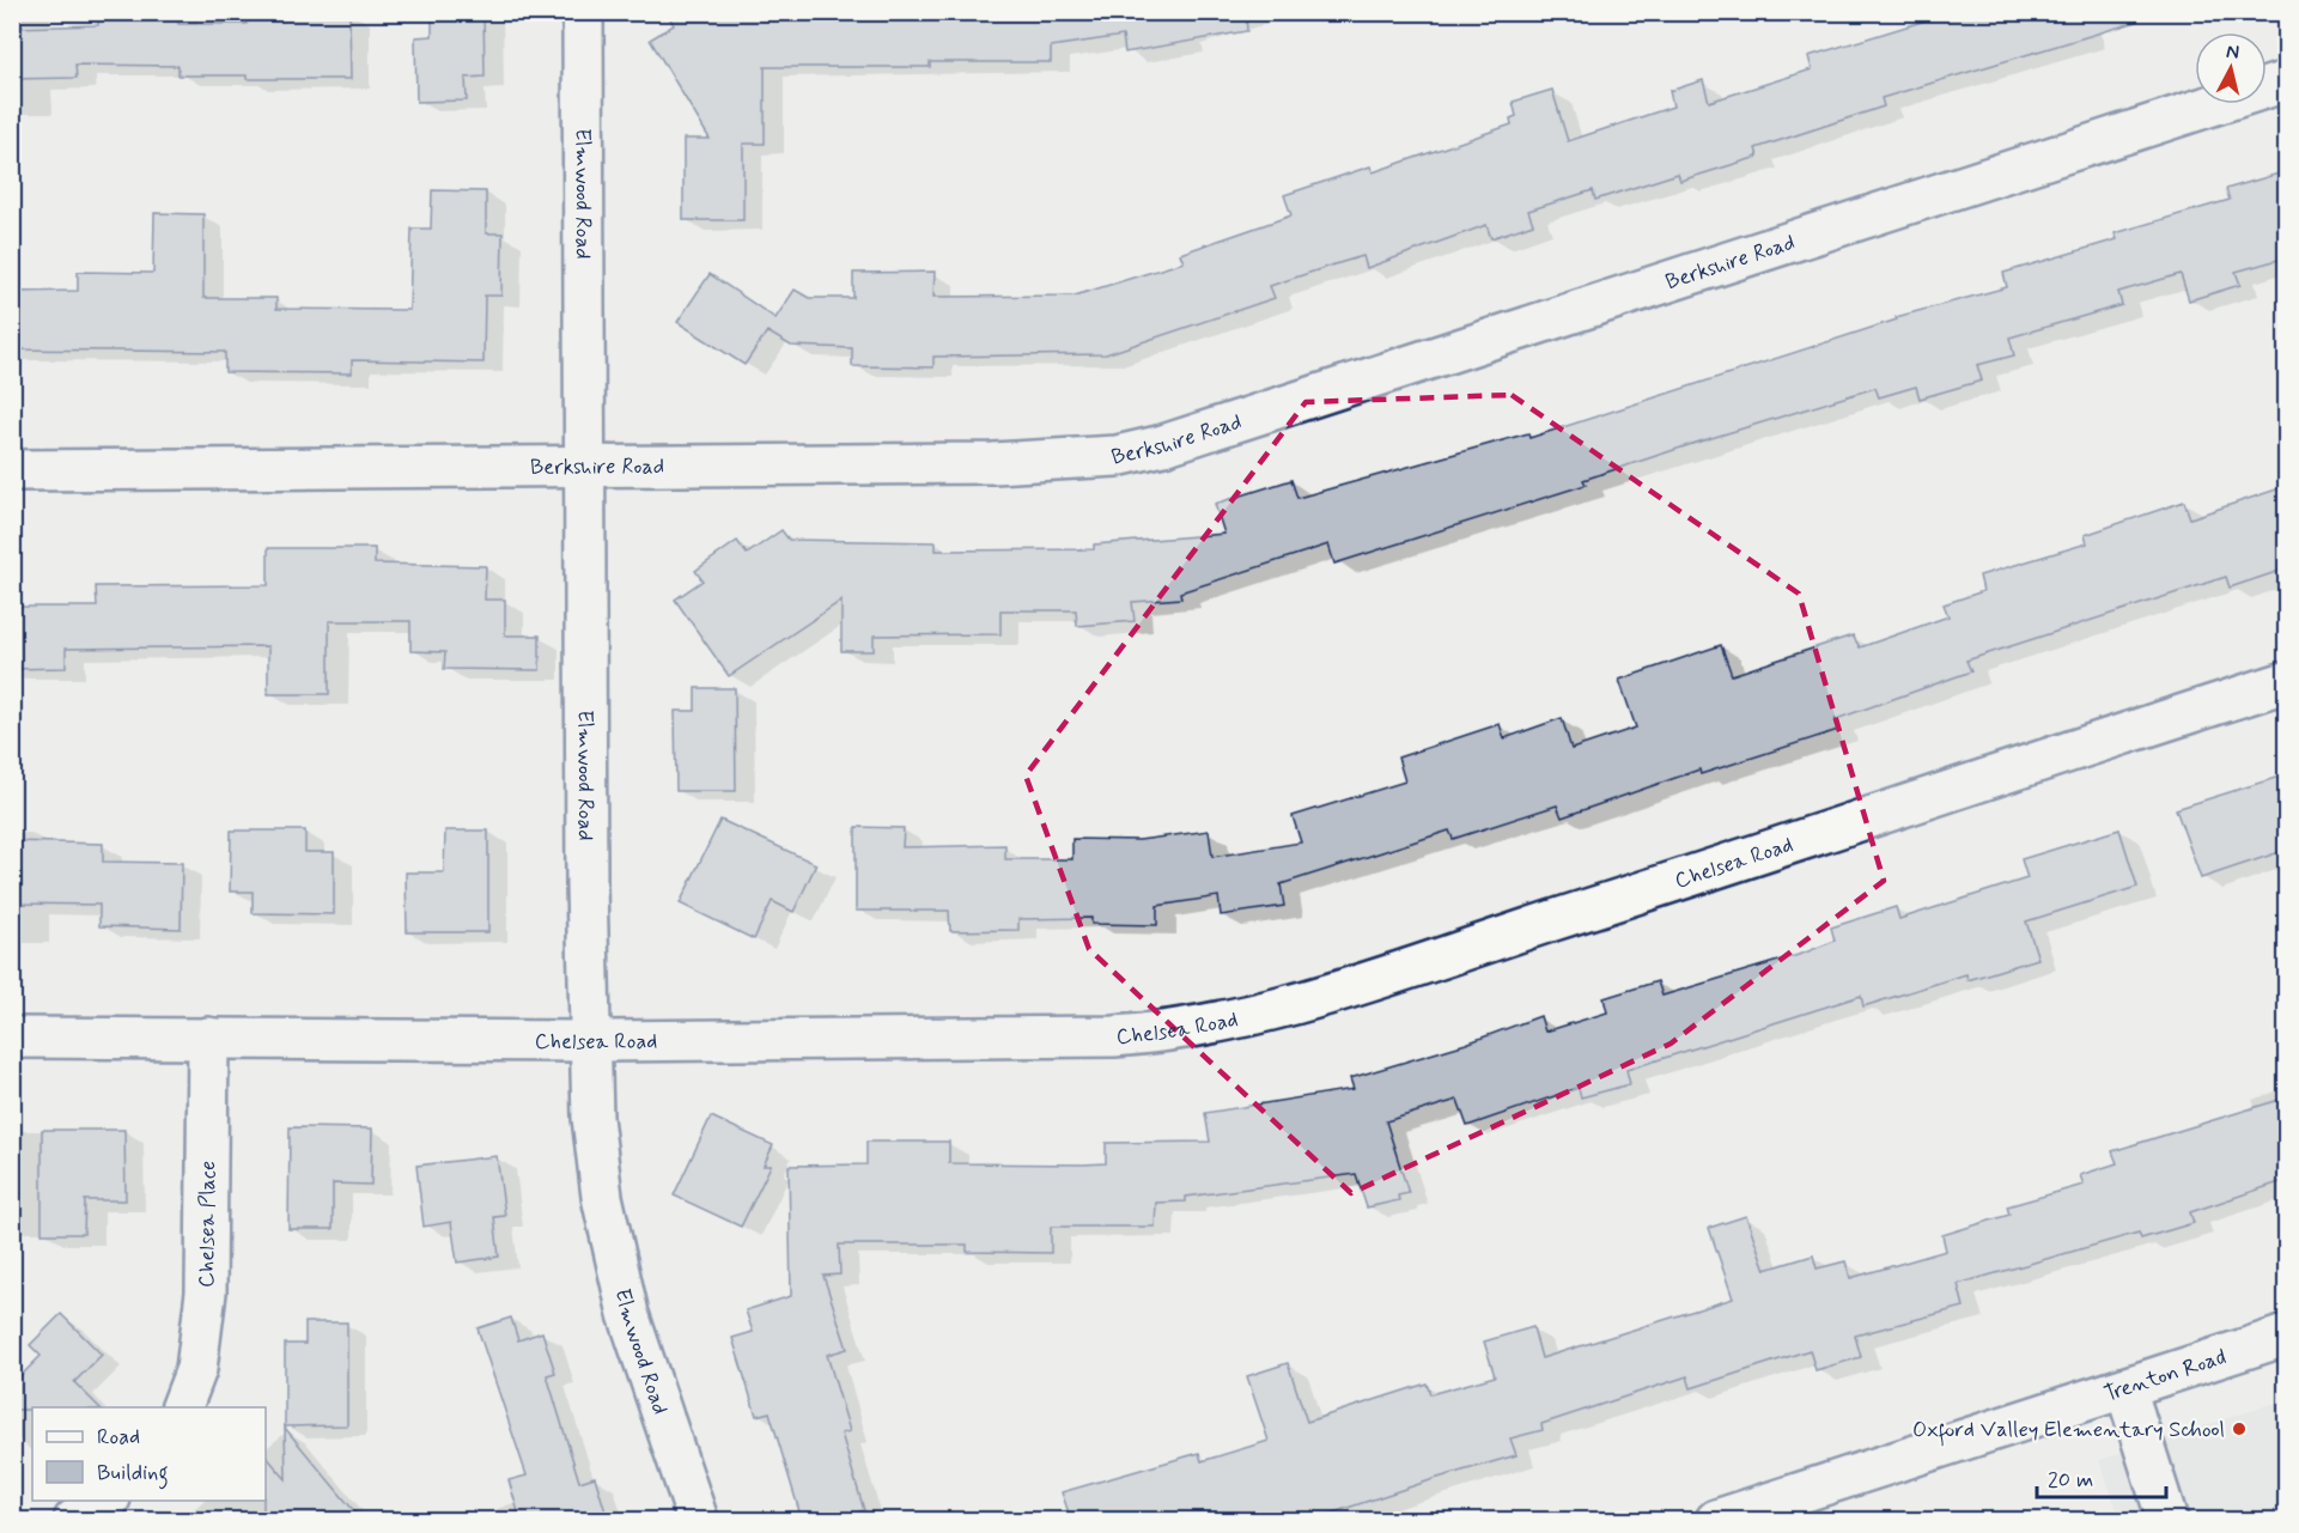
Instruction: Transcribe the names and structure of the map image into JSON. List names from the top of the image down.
{
  "streets": {
    "street": [
      "Elmwood Road",
      "Berkshire Road",
      "Chelsea Road",
      "Chelsea Place",
      "Trenton Road"
    ]
  },
  "crossings": [
    ["Elmwood Road", "Berkshire Road"],
    ["Elmwood Road", "Chelsea Road"],
    ["Chelsea Road", "Chelsea Place"]
  ],
  "places": ["Oxford Valley Elementary School"],
  "legend": ["Road", "Building"],
  "scale_bar": "20 m",
  "north": "top"
}
